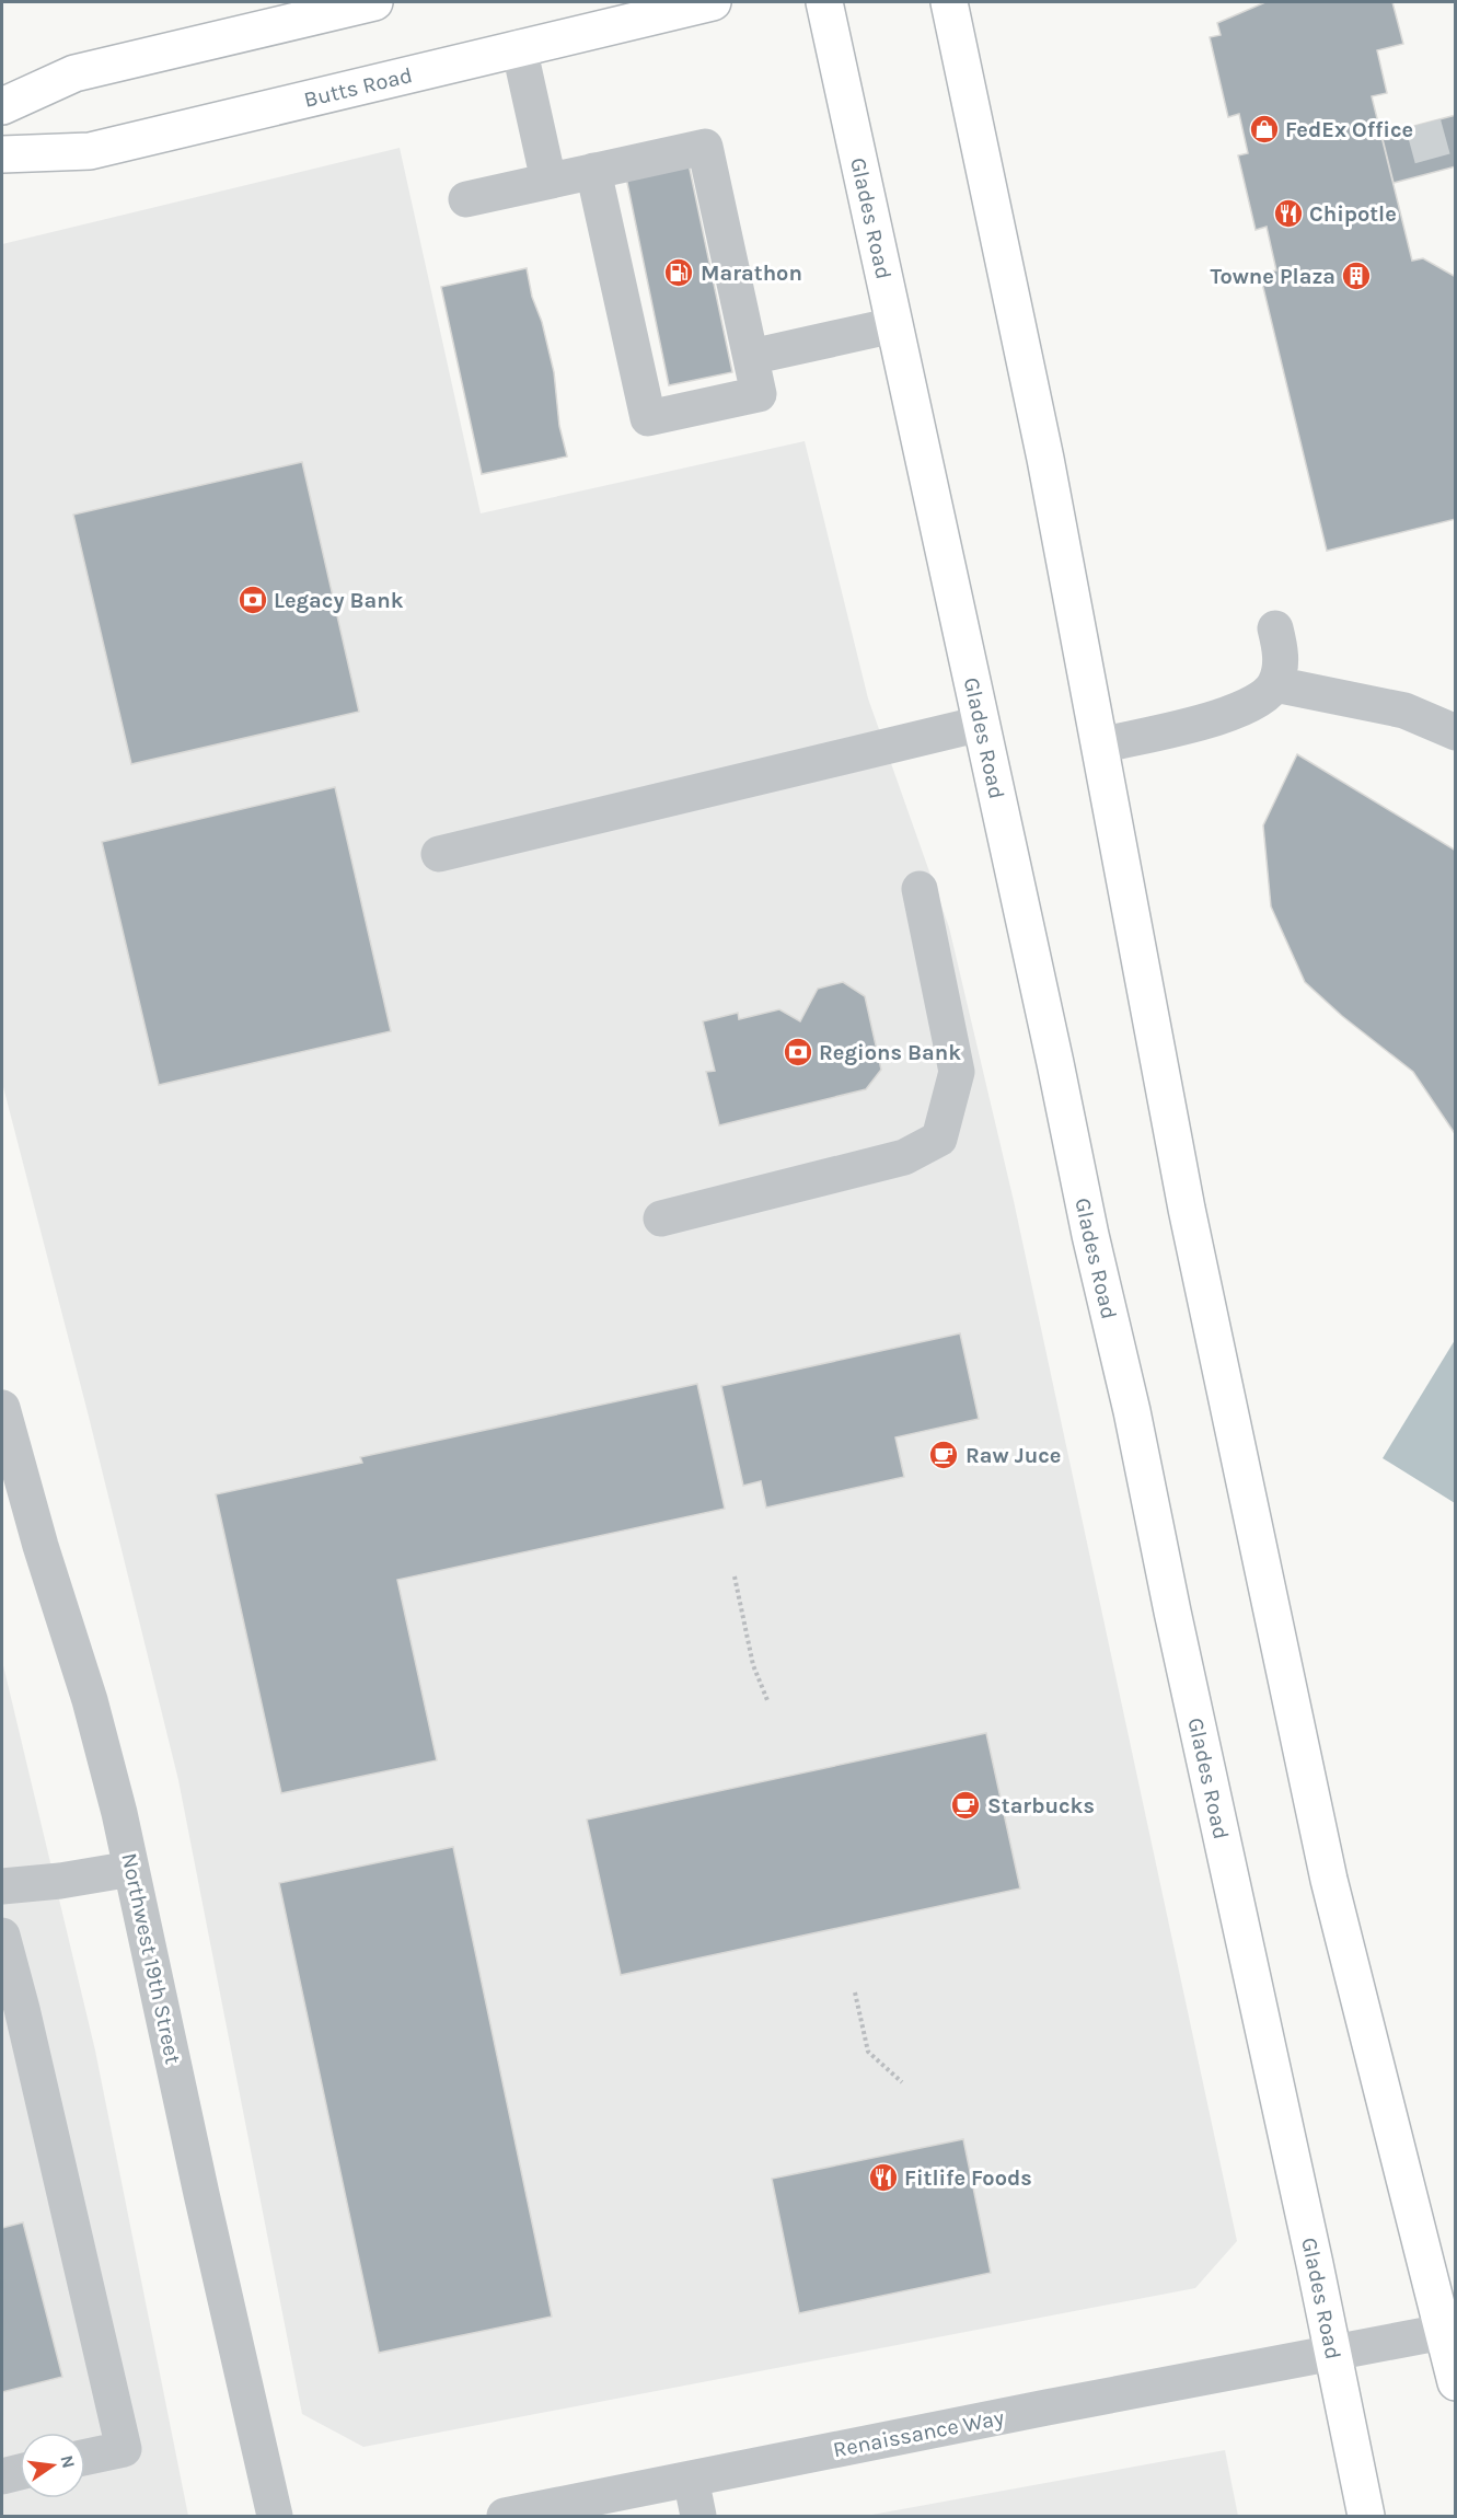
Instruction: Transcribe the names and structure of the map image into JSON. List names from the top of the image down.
{
  "streets": {
    "main road": ["Butts Road", "Glades Road"],
    "street": ["Northwest 19th Street", "Renaissance Way"]
  },
  "crossings": [
    ["Glades Road", "Renaissance Way"]
  ],
  "places": {
    "shop": ["FedEx Office"],
    "restaurant": ["Chipotle", "Fitlife Foods"],
    "fuel station": ["Marathon"],
    "building": ["Towne Plaza"],
    "bank": ["Legacy Bank", "Regions Bank"],
    "cafe": ["Raw Juce", "Starbucks"]
  },
  "north": "right"
}
